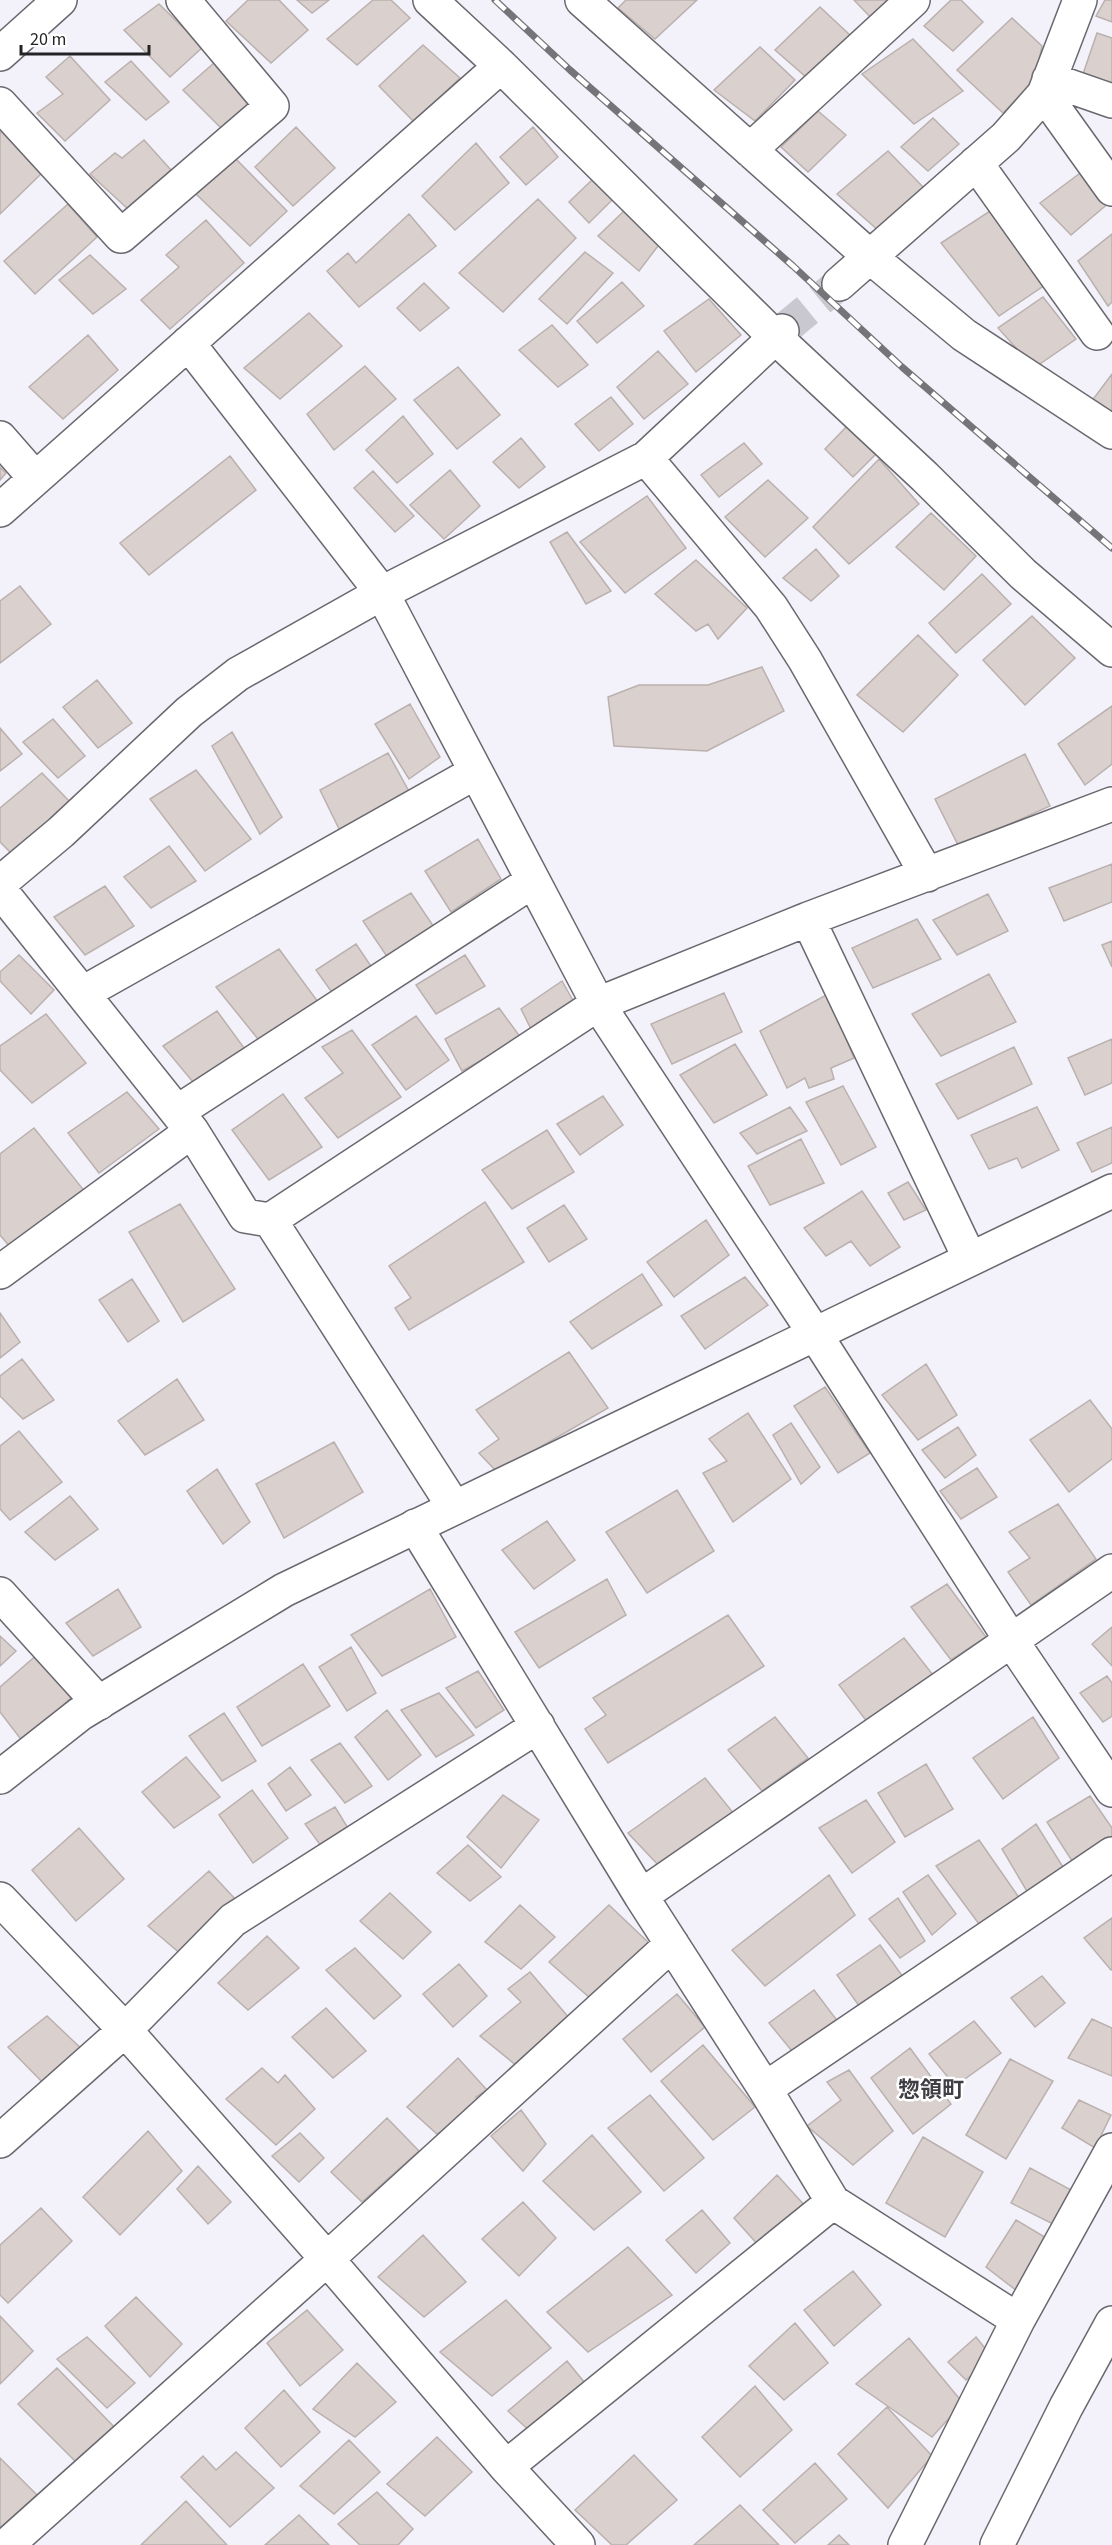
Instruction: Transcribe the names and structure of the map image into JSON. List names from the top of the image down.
{
  "districts": ["惣領町"],
  "scale_bar": "20 m"
}
